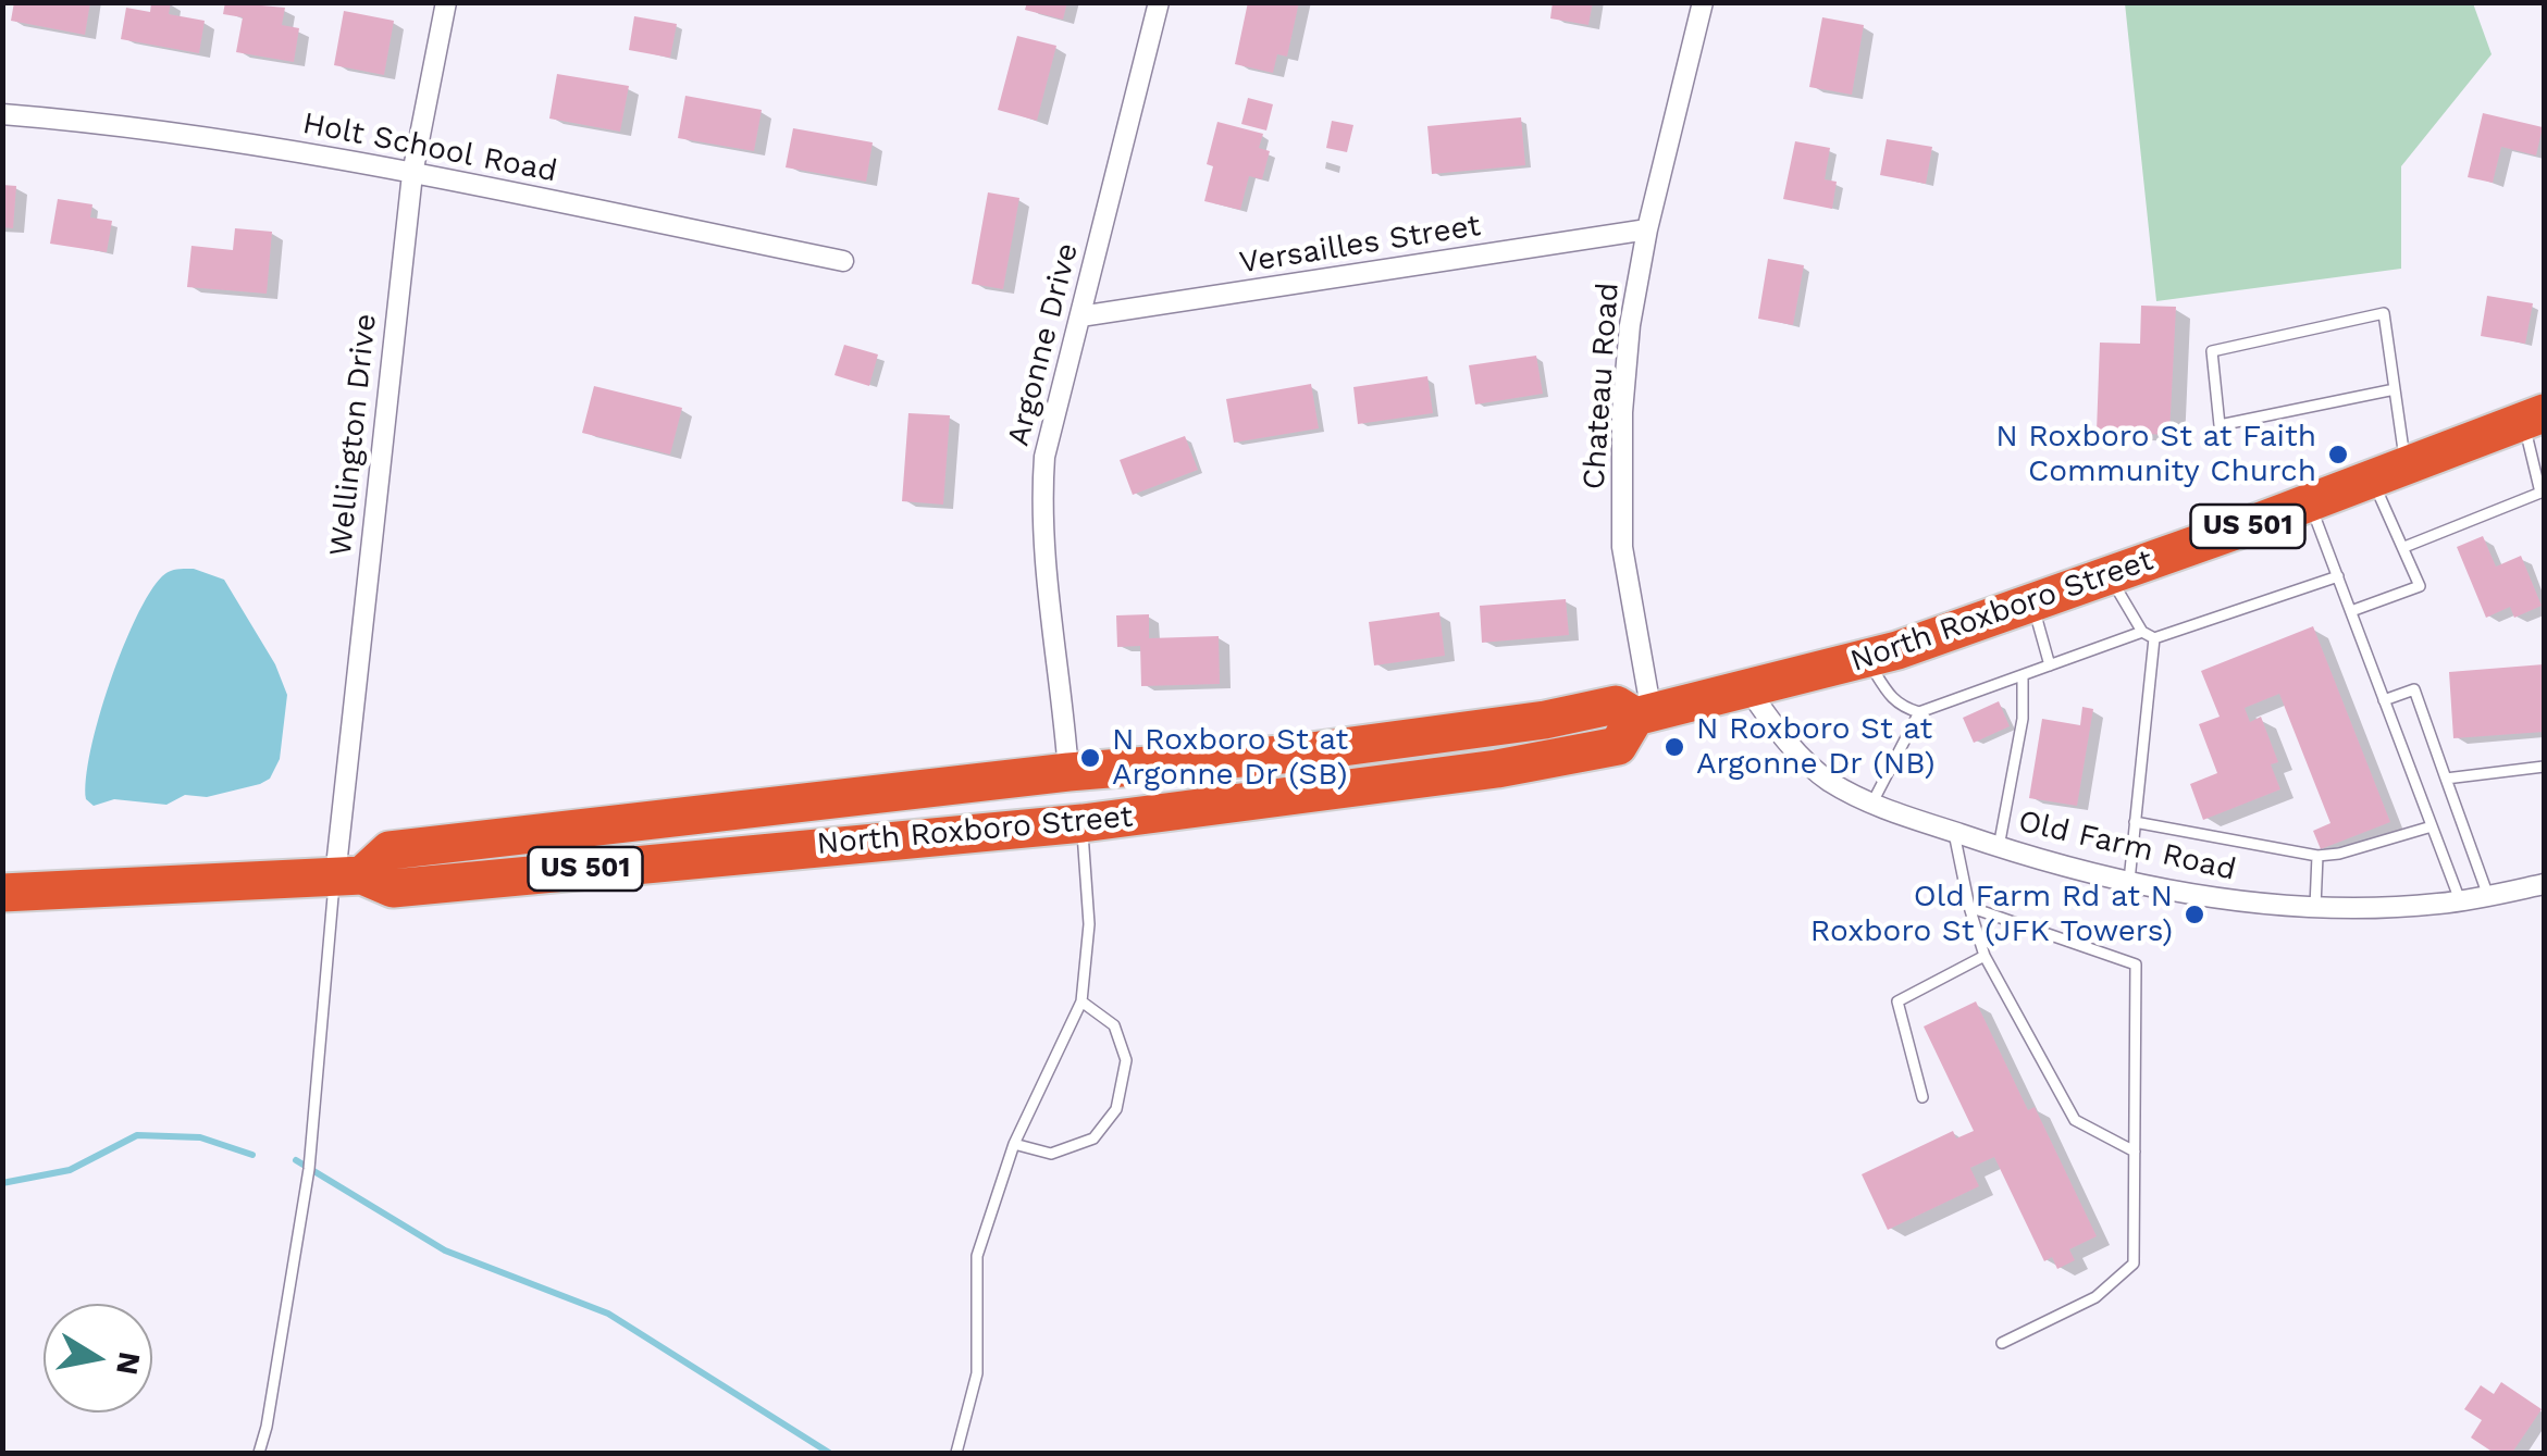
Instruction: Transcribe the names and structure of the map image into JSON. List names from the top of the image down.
{
  "streets": {
    "highway": ["US 501", "North Roxboro Street"],
    "street": [
      "Holt School Road",
      "Versailles Street",
      "Argonne Drive",
      "Chateau Road",
      "Wellington Drive",
      "Old Farm Road"
    ]
  },
  "crossings": [
    ["Holt School Road", "Wellington Drive"],
    ["Versailles Street", "Argonne Drive"],
    ["Versailles Street", "Chateau Road"],
    ["Argonne Drive", "North Roxboro Street"],
    ["Chateau Road", "North Roxboro Street"],
    ["Wellington Drive", "North Roxboro Street"],
    ["North Roxboro Street", "Old Farm Road"]
  ],
  "places": [
    "N Roxboro St at Faith Community Church",
    "N Roxboro St at Argonne Dr (NB)",
    "N Roxboro St at Argonne Dr (SB)",
    "Old Farm Rd at N Roxboro St (JFK Towers)"
  ],
  "north": "right"
}
